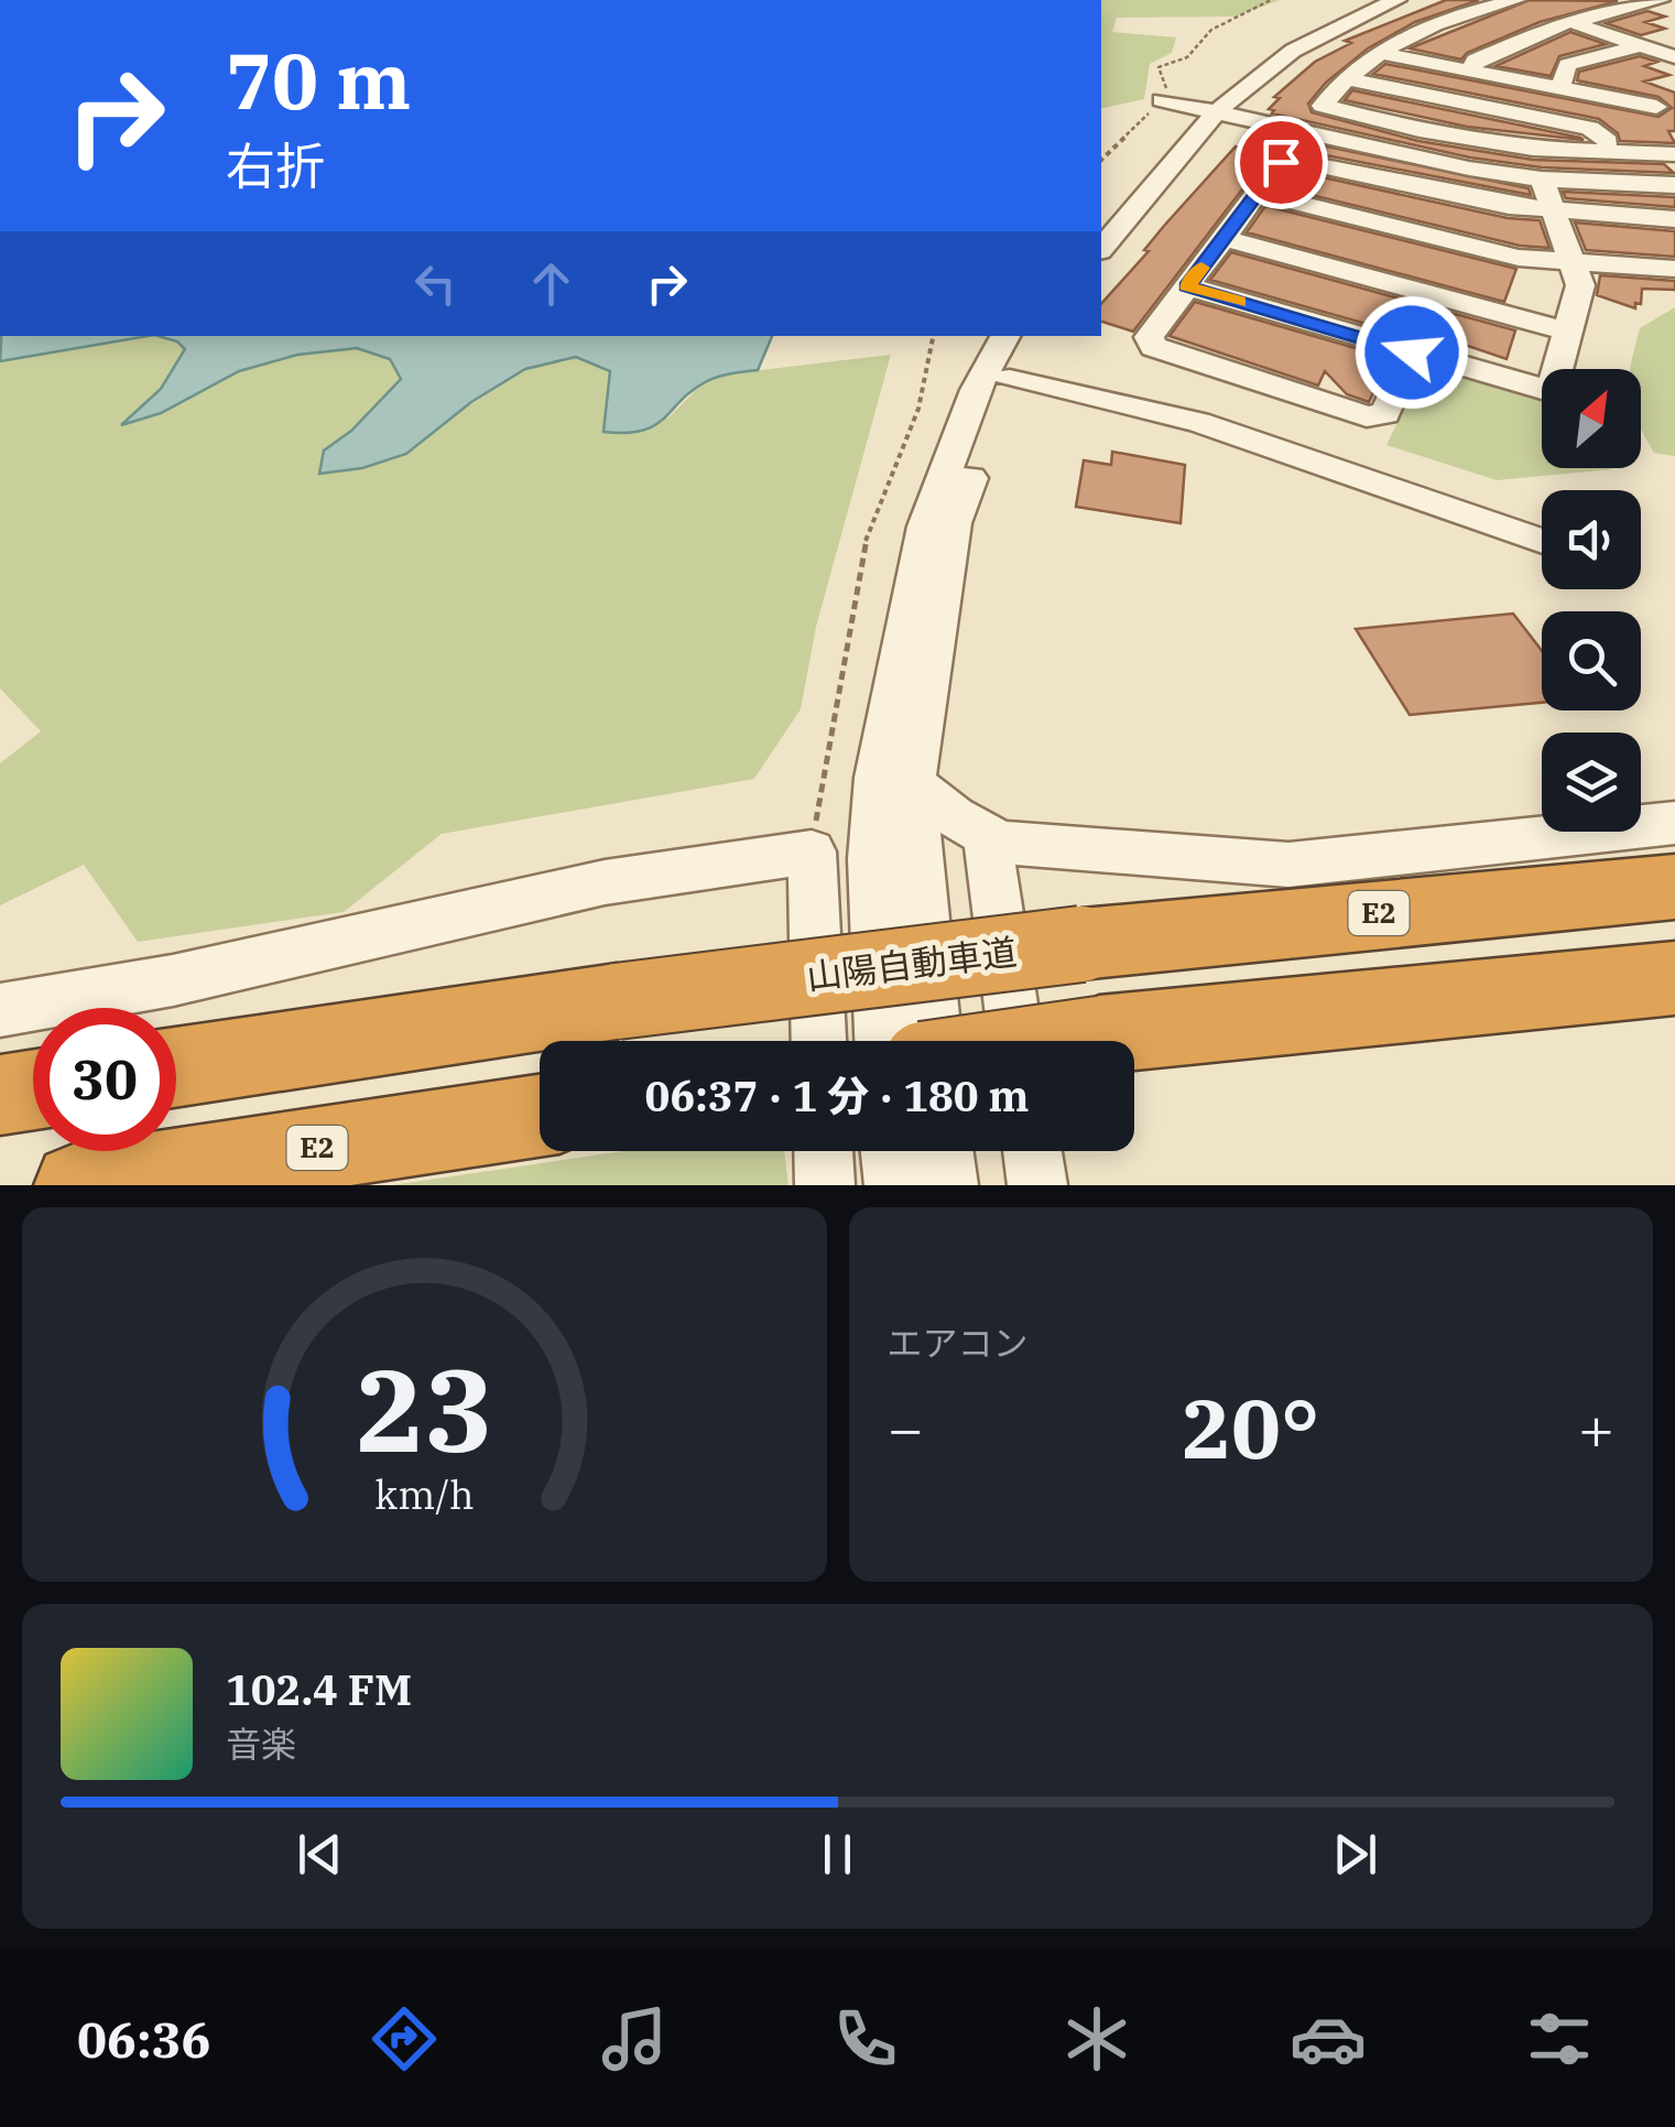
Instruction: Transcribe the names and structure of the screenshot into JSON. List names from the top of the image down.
{
  "streets": {
    "highway": ["E2", "山陽自動車道"]
  },
  "north": "top right",
  "page": {
    "turn": ["70 m", "右折"],
    "limit": "30",
    "trip": "06:37 · 1 分 · 180 m",
    "tile": "エアコン",
    "heat": ["−", "20°", "+"],
    "song": ["102.4 FM", "音楽"],
    "tabs": "06:36",
    "gauge": ["23", "km/h"]
  }
}
